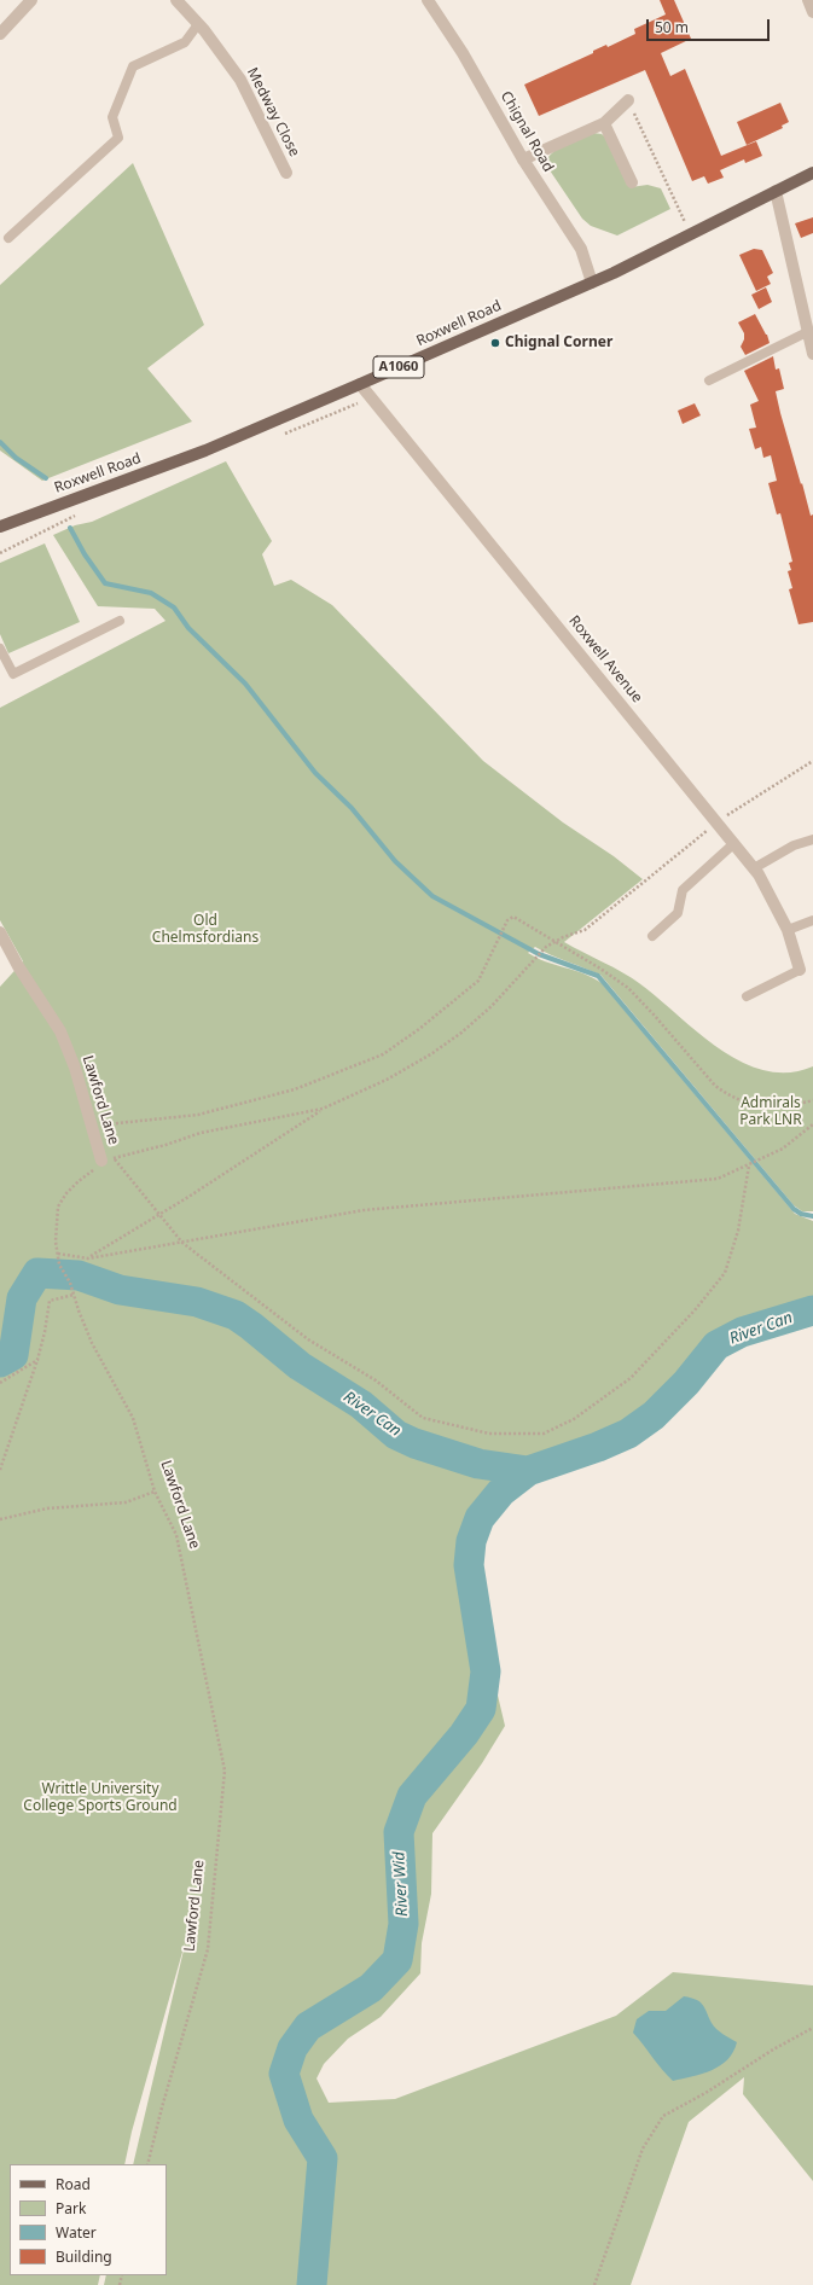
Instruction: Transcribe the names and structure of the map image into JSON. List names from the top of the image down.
{
  "streets": {
    "main road": ["Roxwell Road", "A1060"],
    "street": [
      "Medway Close",
      "Chignal Road",
      "Roxwell Avenue",
      "Lawford Lane"
    ]
  },
  "crossings": [
    ["Chignal Road", "Roxwell Road"],
    ["Roxwell Road", "Roxwell Avenue"]
  ],
  "water": ["River Can", "River Wid"],
  "parks": ["Old Chelmsfordians", "Admirals Park LNR", "Writtle University College Sports Ground"],
  "places": ["Chignal Corner"],
  "legend": [
    "Road",
    "Park",
    "Water",
    "Building"
  ],
  "scale_bar": "50 m"
}
